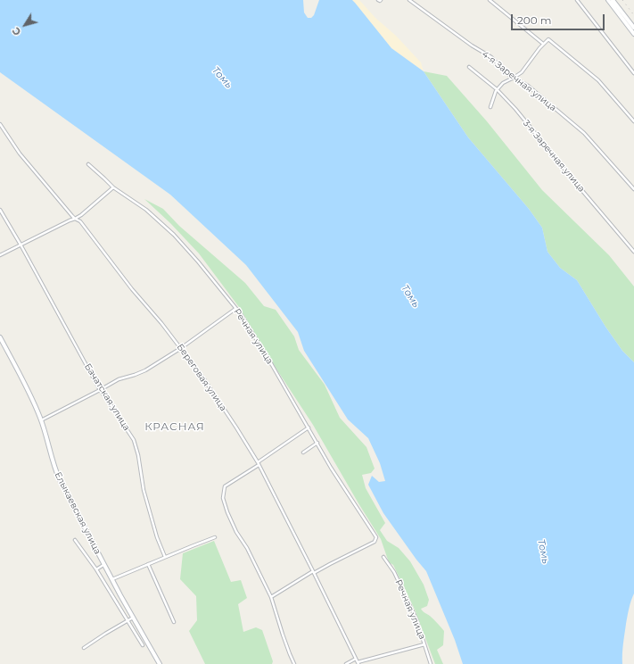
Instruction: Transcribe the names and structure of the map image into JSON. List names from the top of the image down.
{
  "streets": {
    "street": [
      "4-я Заречная улица",
      "3-я Заречная улица",
      "Речная улица",
      "Береговая улица",
      "Бачатская улица",
      "Елыкаевская улица"
    ]
  },
  "crossings": [
    ["Речная улица", "Береговая улица"]
  ],
  "districts": ["КРАСНАЯ"],
  "water": ["Томь"],
  "scale_bar": "200 m",
  "north": "bottom left"
}
